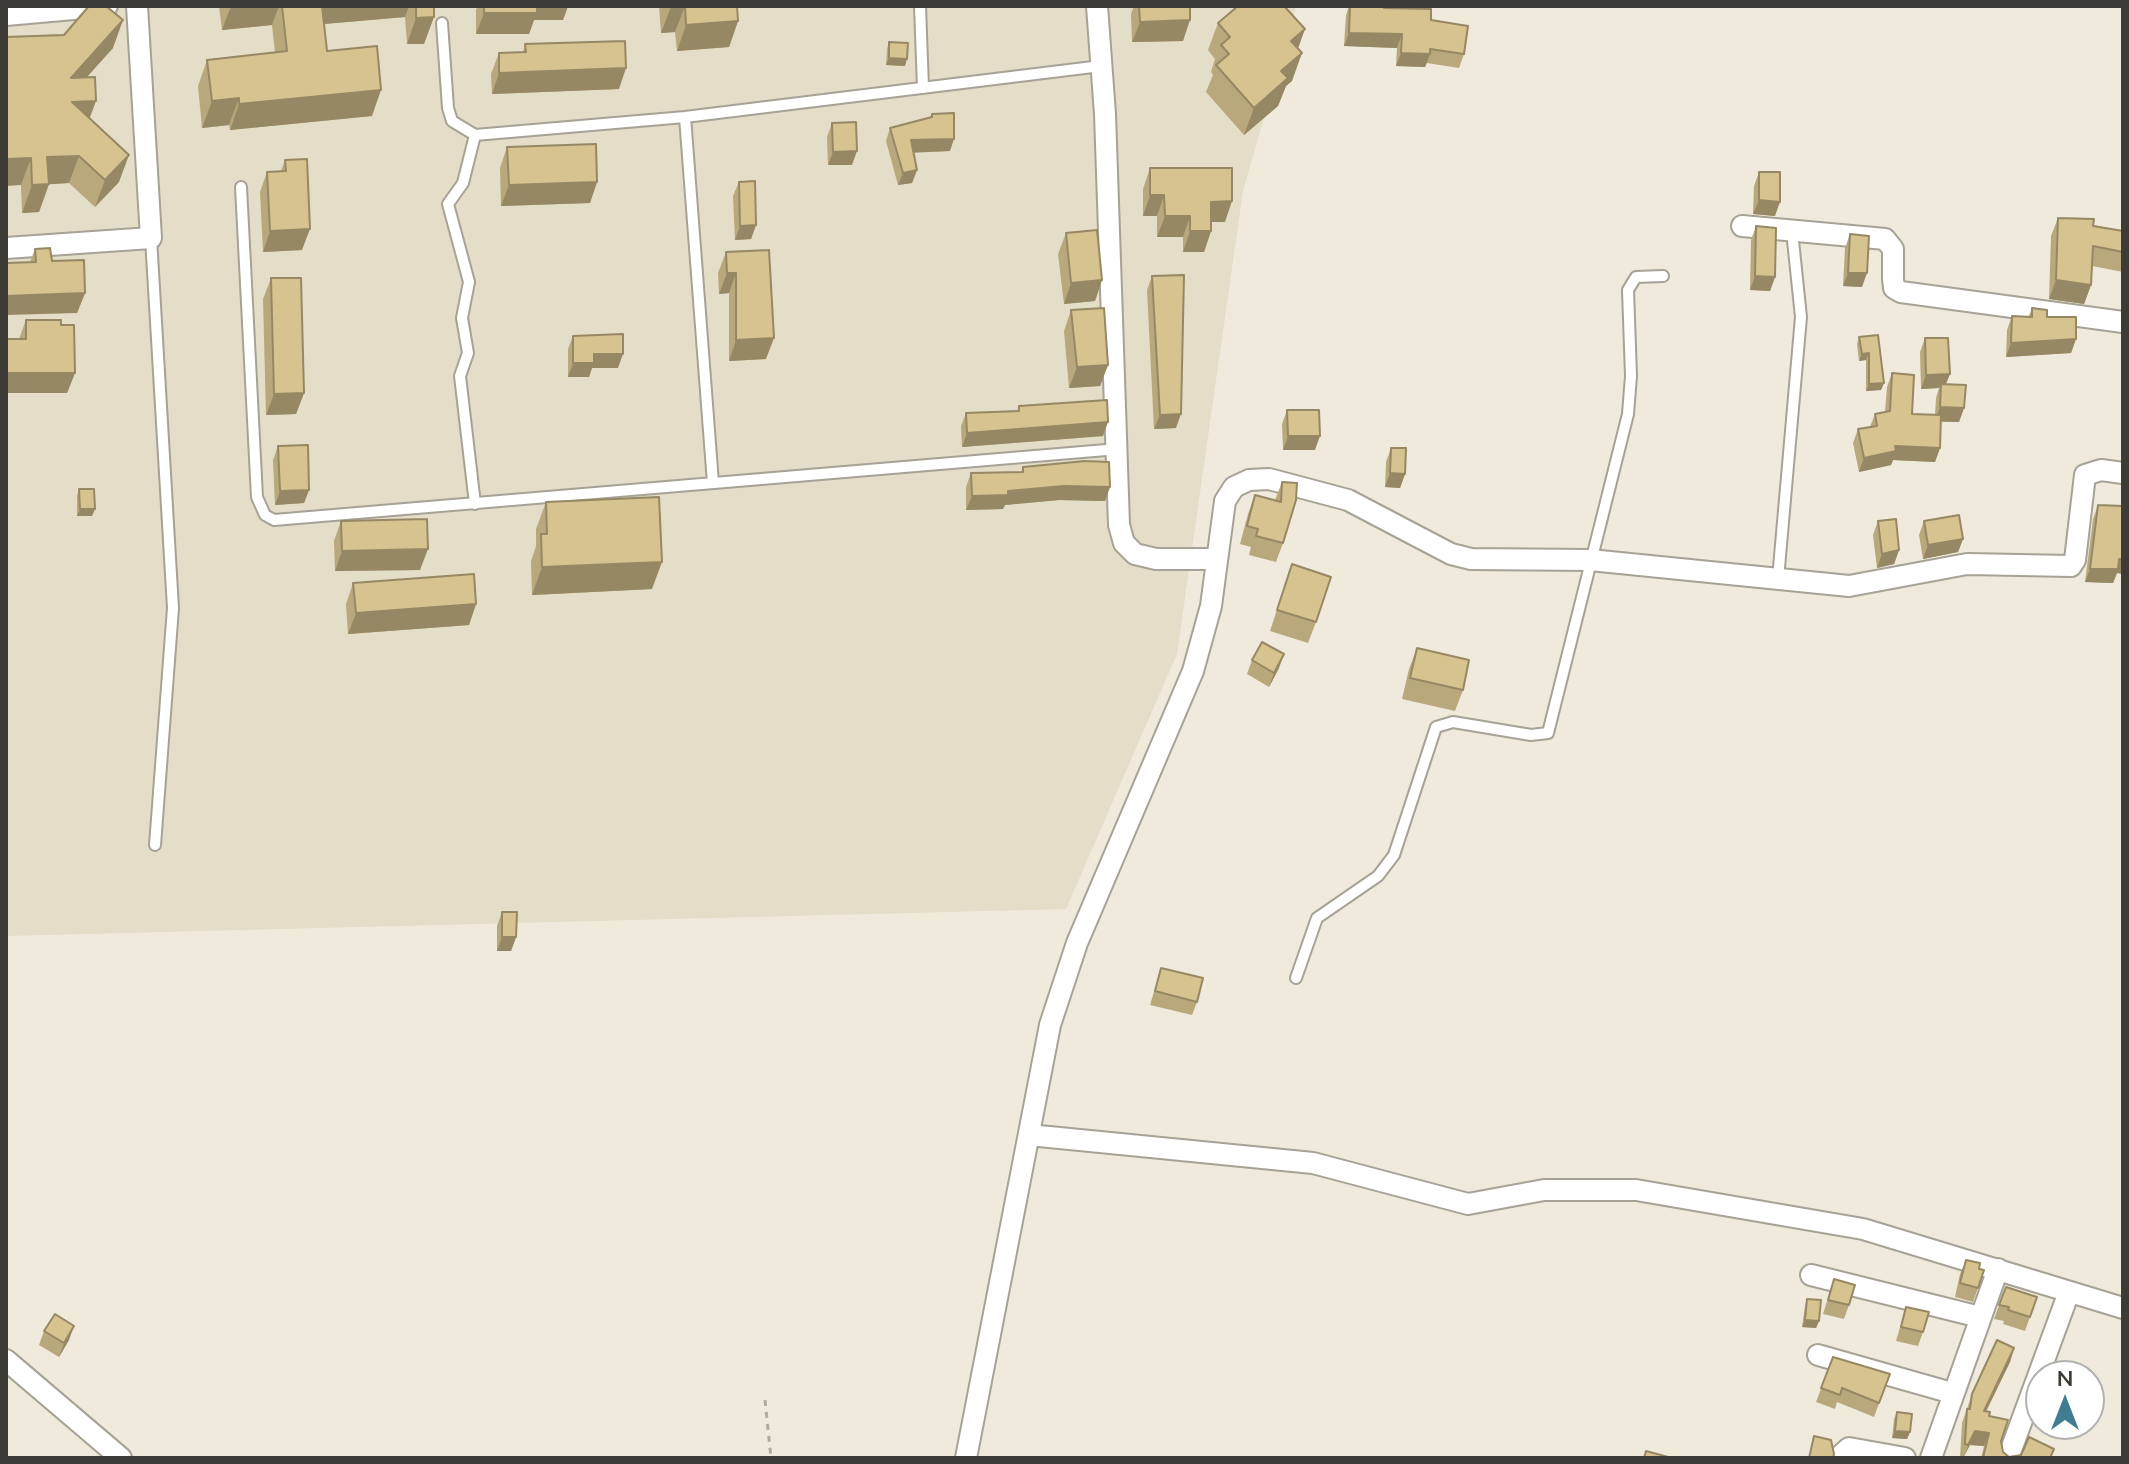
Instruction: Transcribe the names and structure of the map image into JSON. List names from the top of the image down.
{
  "north": "top"
}
